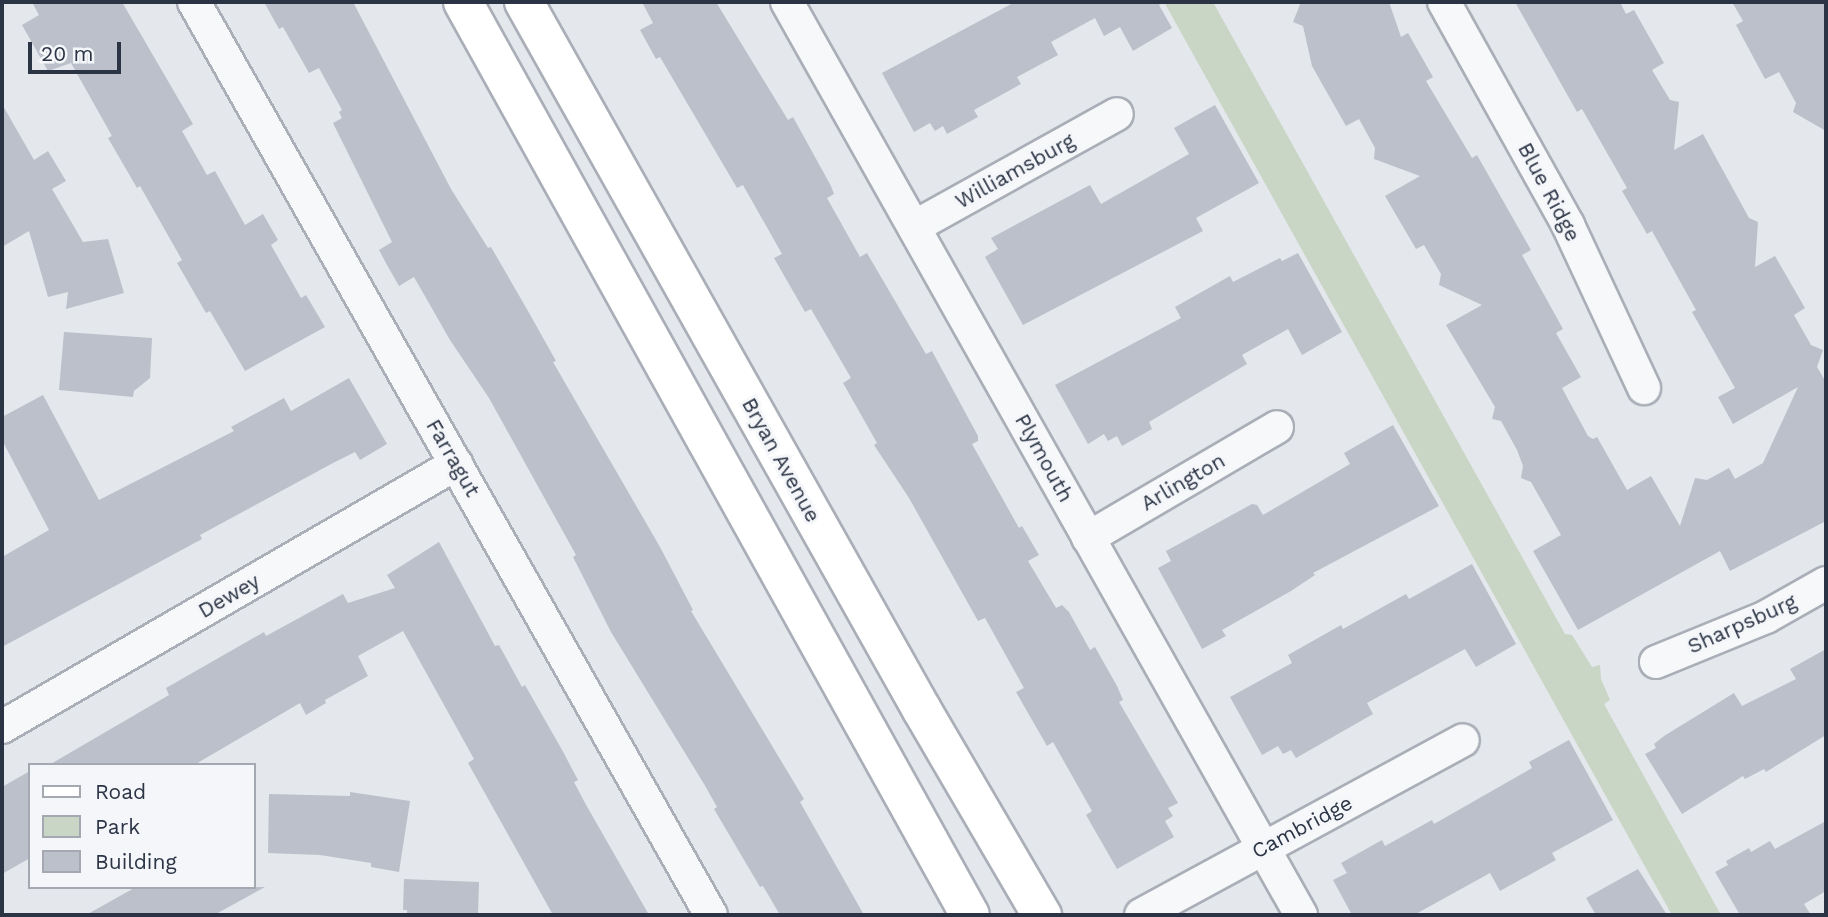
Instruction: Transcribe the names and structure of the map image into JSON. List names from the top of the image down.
{
  "streets": {
    "main road": ["Bryan Avenue"],
    "street": [
      "Williamsburg",
      "Blue Ridge",
      "Farragut",
      "Plymouth",
      "Arlington",
      "Dewey",
      "Sharpsburg",
      "Cambridge"
    ]
  },
  "crossings": [
    ["Williamsburg", "Plymouth"],
    ["Farragut", "Dewey"],
    ["Plymouth", "Arlington"],
    ["Plymouth", "Cambridge"]
  ],
  "legend": ["Road", "Park", "Building"],
  "scale_bar": "20 m"
}
